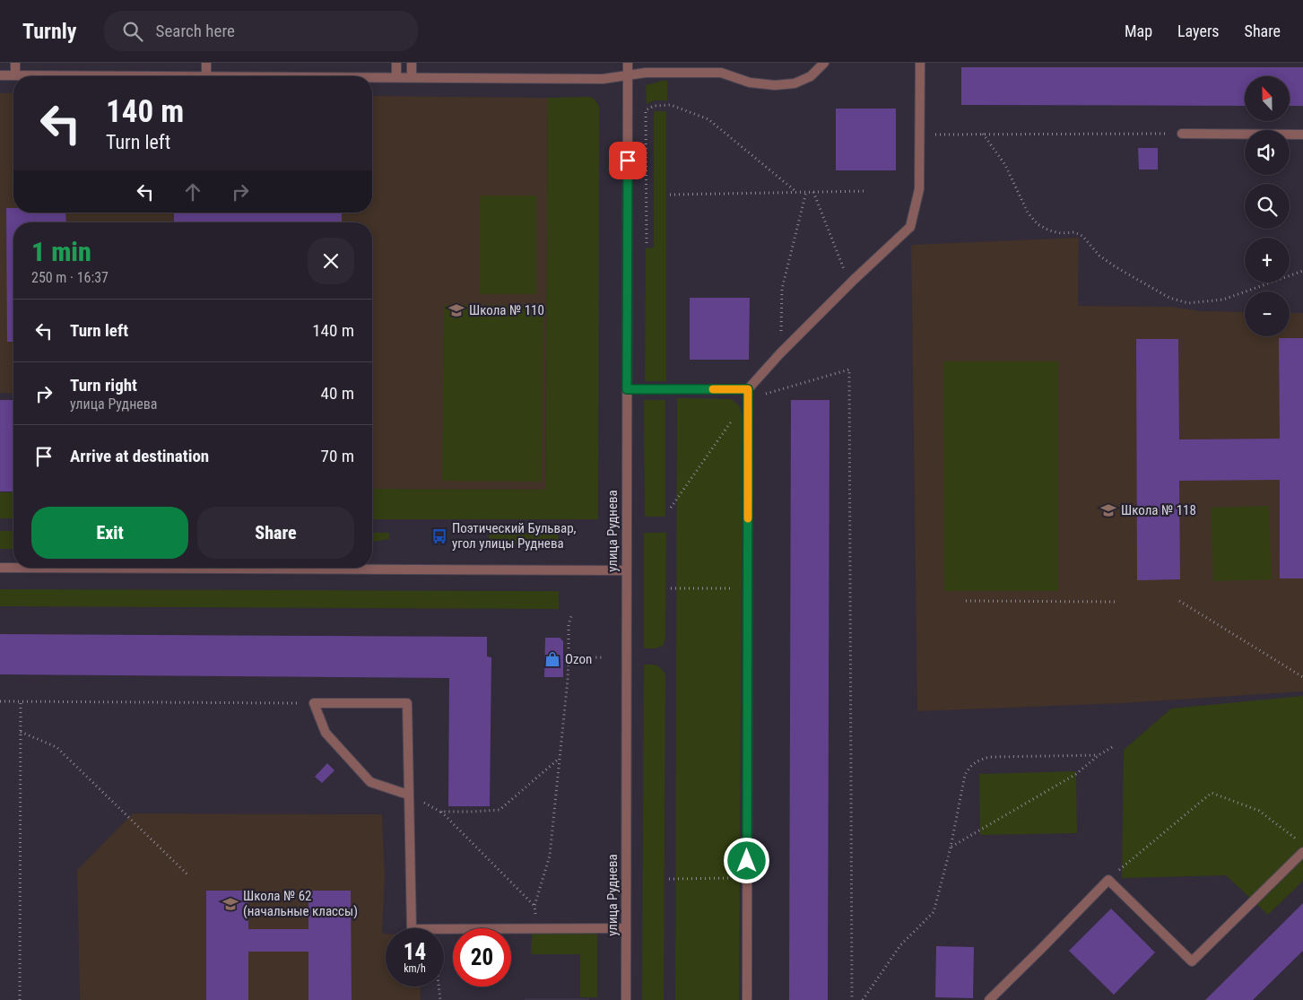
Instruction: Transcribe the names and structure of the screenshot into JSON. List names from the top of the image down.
{
  "streets": {
    "street": ["улица Руднева"]
  },
  "places": {
    "school or university": ["Школа № 110", "Школа № 118", "Школа № 62 (начальные классы)"],
    "bus stop": ["Поэтический Бульвар, угол улицы Руднева"],
    "shop": ["Ozon"]
  },
  "north": "top",
  "page": {
    "header": "Turnly",
    "search": "Search here",
    "nav": ["Map", "Layers", "Share"],
    "map_buttons": ["+", "−"],
    "turn": ["140 m", "Turn left"],
    "heading": ["1 min", "250 m · 16:37"],
    "list": [
      {
        "name": "Turn left",
        "value": "140 m"
      },
      {
        "name": "Turn right",
        "note": "улица Руднева",
        "value": "40 m"
      },
      {
        "name": "Arrive at destination",
        "value": "70 m"
      }
    ],
    "buttons": ["Exit", "Share"],
    "speed": "14 km/h",
    "limit": "20"
  }
}
